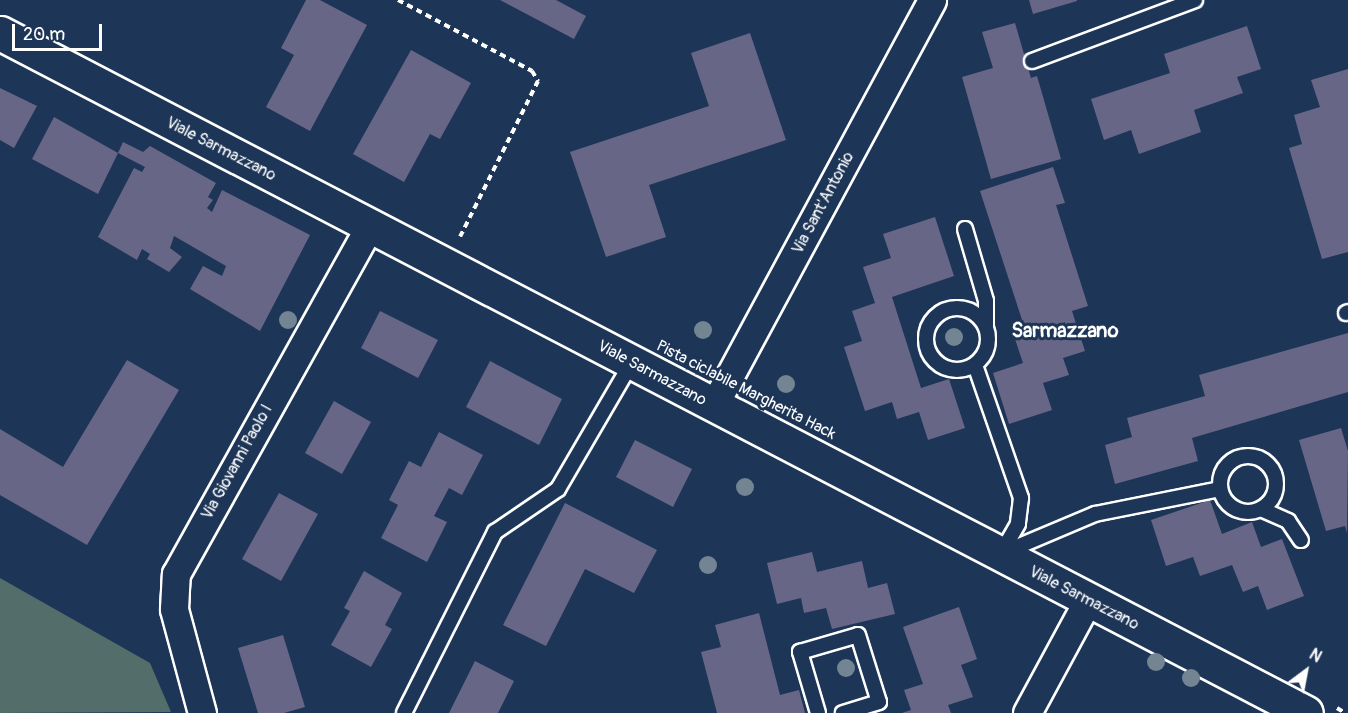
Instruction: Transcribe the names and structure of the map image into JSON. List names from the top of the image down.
{
  "streets": {
    "street": ["Viale Sarmazzano", "Via Sant'Antonio", "Via Giovanni Paolo I"]
  },
  "crossings": [
    ["Viale Sarmazzano", "Via Sant'Antonio"],
    ["Viale Sarmazzano", "Via Giovanni Paolo I"]
  ],
  "districts": ["Sarmazzano"],
  "scale_bar": "20 m",
  "north": "top right"
}
